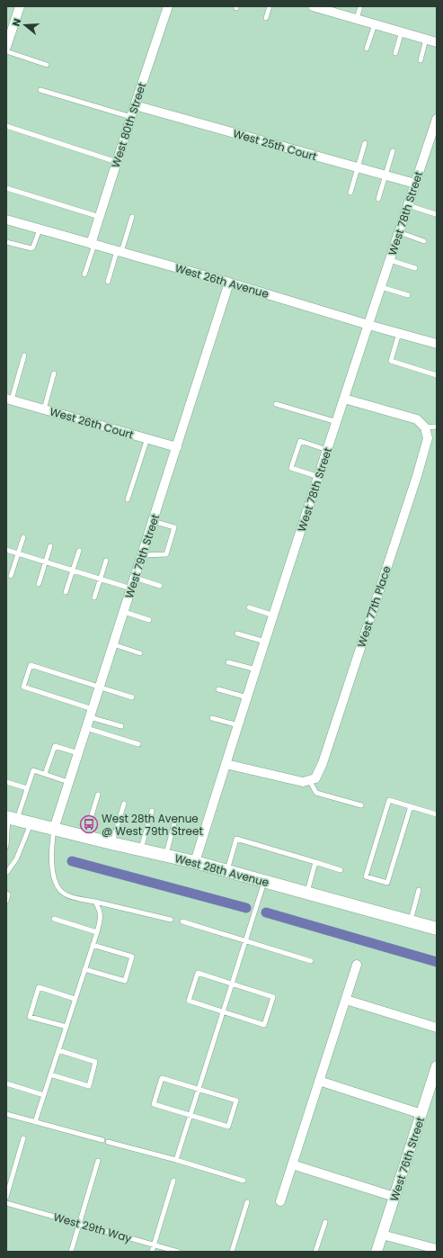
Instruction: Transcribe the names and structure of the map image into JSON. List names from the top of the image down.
{
  "streets": {
    "main road": ["West 28th Avenue"],
    "street": [
      "West 80th Street",
      "West 25th Court",
      "West 78th Street",
      "West 26th Avenue",
      "West 26th Court",
      "West 79th Street",
      "West 77th Place",
      "West 76th Street"
    ],
    "lane": ["West 29th Way"]
  },
  "crossings": [
    ["West 80th Street", "West 25th Court"],
    ["West 80th Street", "West 26th Avenue"],
    ["West 25th Court", "West 78th Street"],
    ["West 78th Street", "West 26th Avenue"],
    ["West 78th Street", "West 28th Avenue"],
    ["West 26th Avenue", "West 79th Street"],
    ["West 26th Court", "West 79th Street"],
    ["West 79th Street", "West 28th Avenue"]
  ],
  "places": {
    "bus stop": ["West 28th Avenue @ West 79th Street"]
  },
  "north": "left"
}
